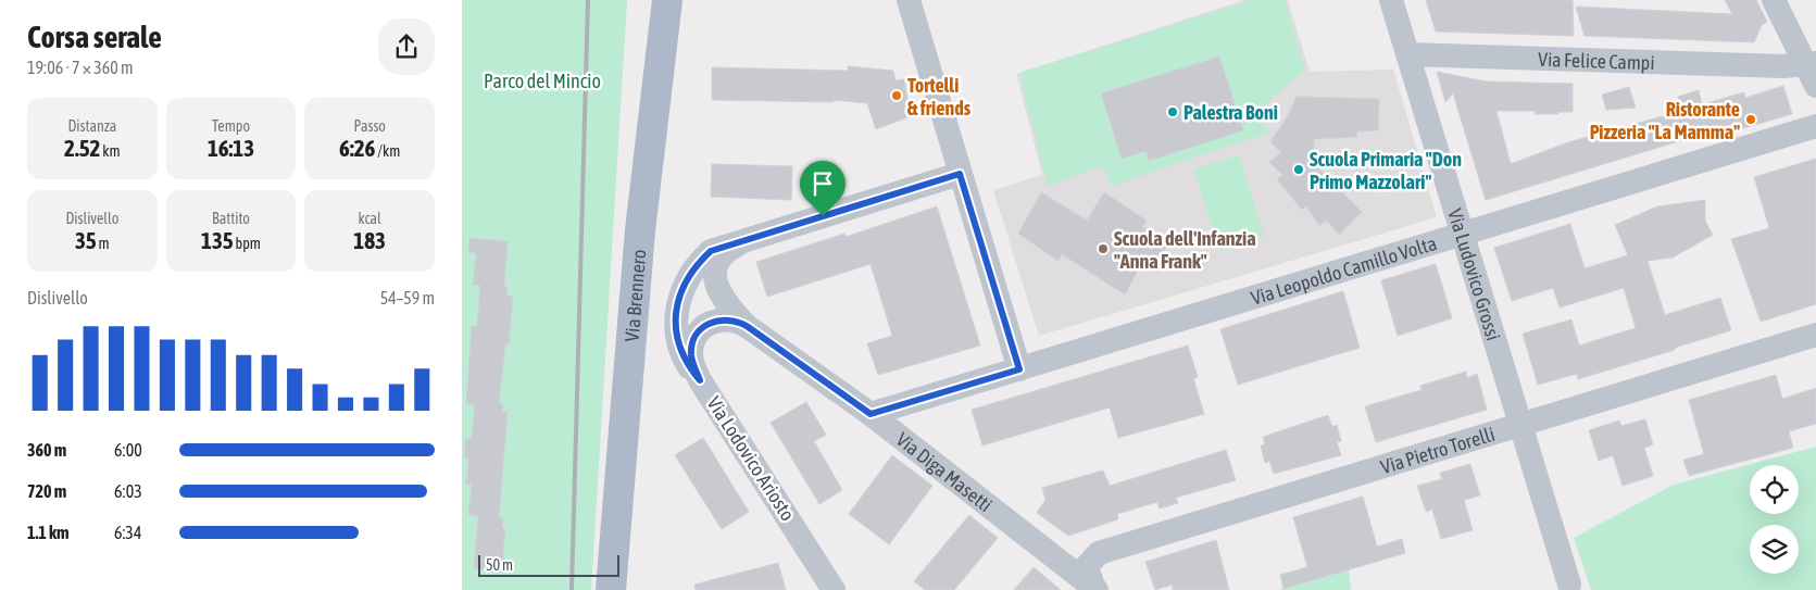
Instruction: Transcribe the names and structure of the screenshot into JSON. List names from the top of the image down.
{
  "streets": {
    "main road": ["Via Brennero"],
    "street": [
      "Via Felice Campi",
      "Via Leopoldo Camillo Volta",
      "Via Ludovico Grossi",
      "Via Pietro Torelli",
      "Via Lodovico Ariosto",
      "Via Diga Masetti"
    ]
  },
  "crossings": [
    ["Via Felice Campi", "Via Ludovico Grossi"],
    ["Via Leopoldo Camillo Volta", "Via Ludovico Grossi"],
    ["Via Leopoldo Camillo Volta", "Via Diga Masetti"],
    ["Via Ludovico Grossi", "Via Pietro Torelli"],
    ["Via Pietro Torelli", "Via Diga Masetti"],
    ["Via Lodovico Ariosto", "Via Diga Masetti"]
  ],
  "parks": ["Parco del Mincio"],
  "places": [
    "Tortelli & friends",
    "Palestra Boni",
    "Ristorante Pizzeria \"La Mamma\"",
    "Scuola Primaria \"Don Primo Mazzolari\"",
    "Scuola dell'Infanzia \"Anna Frank\""
  ],
  "scale_bar": "50 m",
  "page": {
    "heading": ["Corsa serale", "19:06 · 7 × 360 m"],
    "stats": [
      ["Distanza", "2.52 km"],
      ["Tempo", "16:13"],
      ["Passo", "6:26 /km"],
      ["Dislivello", "35 m"],
      ["Battito", "135 bpm"],
      ["kcal", "183"]
    ],
    "chart": ["Dislivello", "54–59 m"],
    "list": [
      {
        "name": "360 m",
        "note": "6:00"
      },
      {
        "name": "720 m",
        "note": "6:03"
      },
      {
        "name": "1.1 km",
        "note": "6:34"
      }
    ],
    "scale": "50 m"
  }
}
